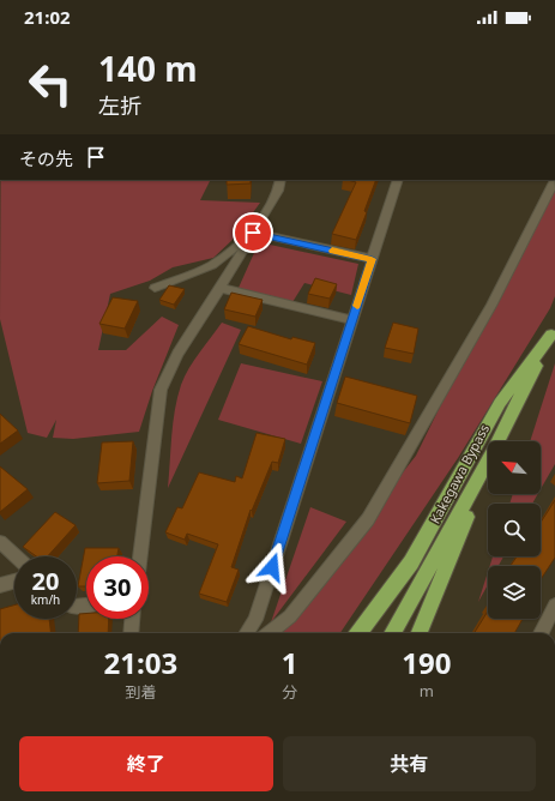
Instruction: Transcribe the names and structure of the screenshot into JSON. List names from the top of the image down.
{
  "streets": {
    "highway": ["Kakegawa Bypass"]
  },
  "north": "top left",
  "page": {
    "status": "21:02",
    "turn": ["140 m", "左折"],
    "then": "その先",
    "speed": "20 km/h",
    "limit": "30",
    "eta": [
      "21:03",
      "到着",
      "1",
      "分",
      "190",
      "m"
    ],
    "buttons": ["終了", "共有"]
  }
}
